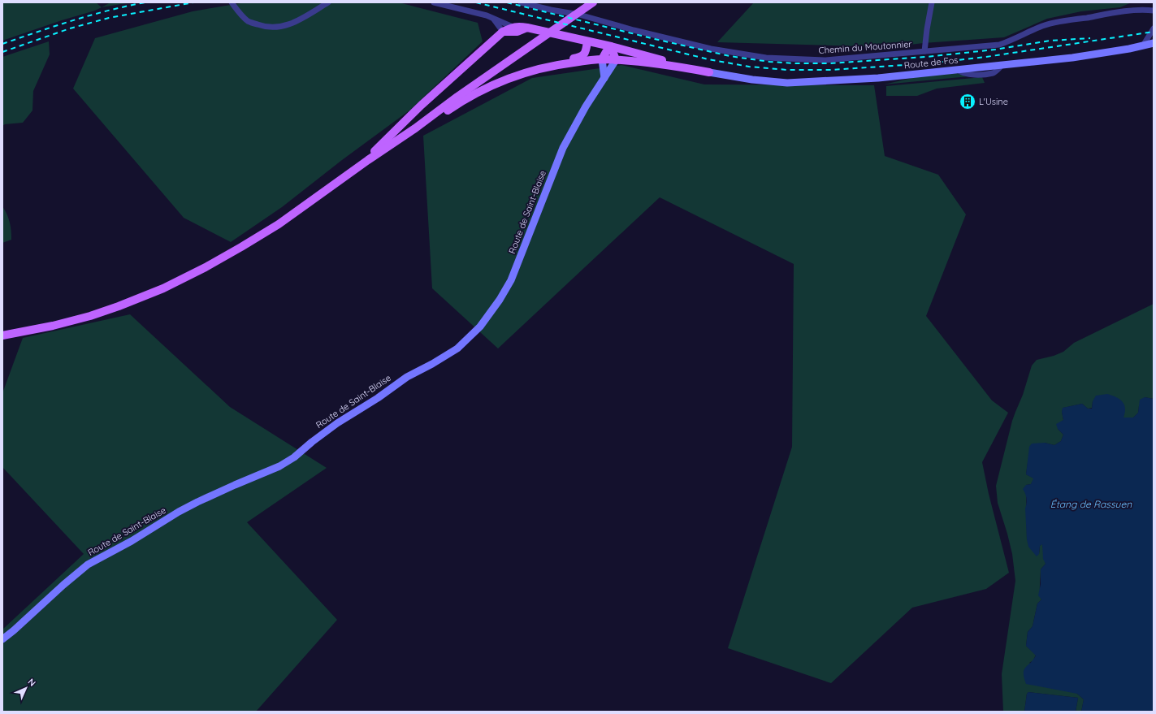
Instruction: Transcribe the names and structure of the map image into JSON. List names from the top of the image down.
{
  "streets": {
    "street": ["Chemin du Moutonnier", "Route de Fos", "Route de Saint-Blaise"]
  },
  "water": ["Étang de Rassuen"],
  "places": {
    "building": ["L'Usine"]
  },
  "north": "top right"
}
